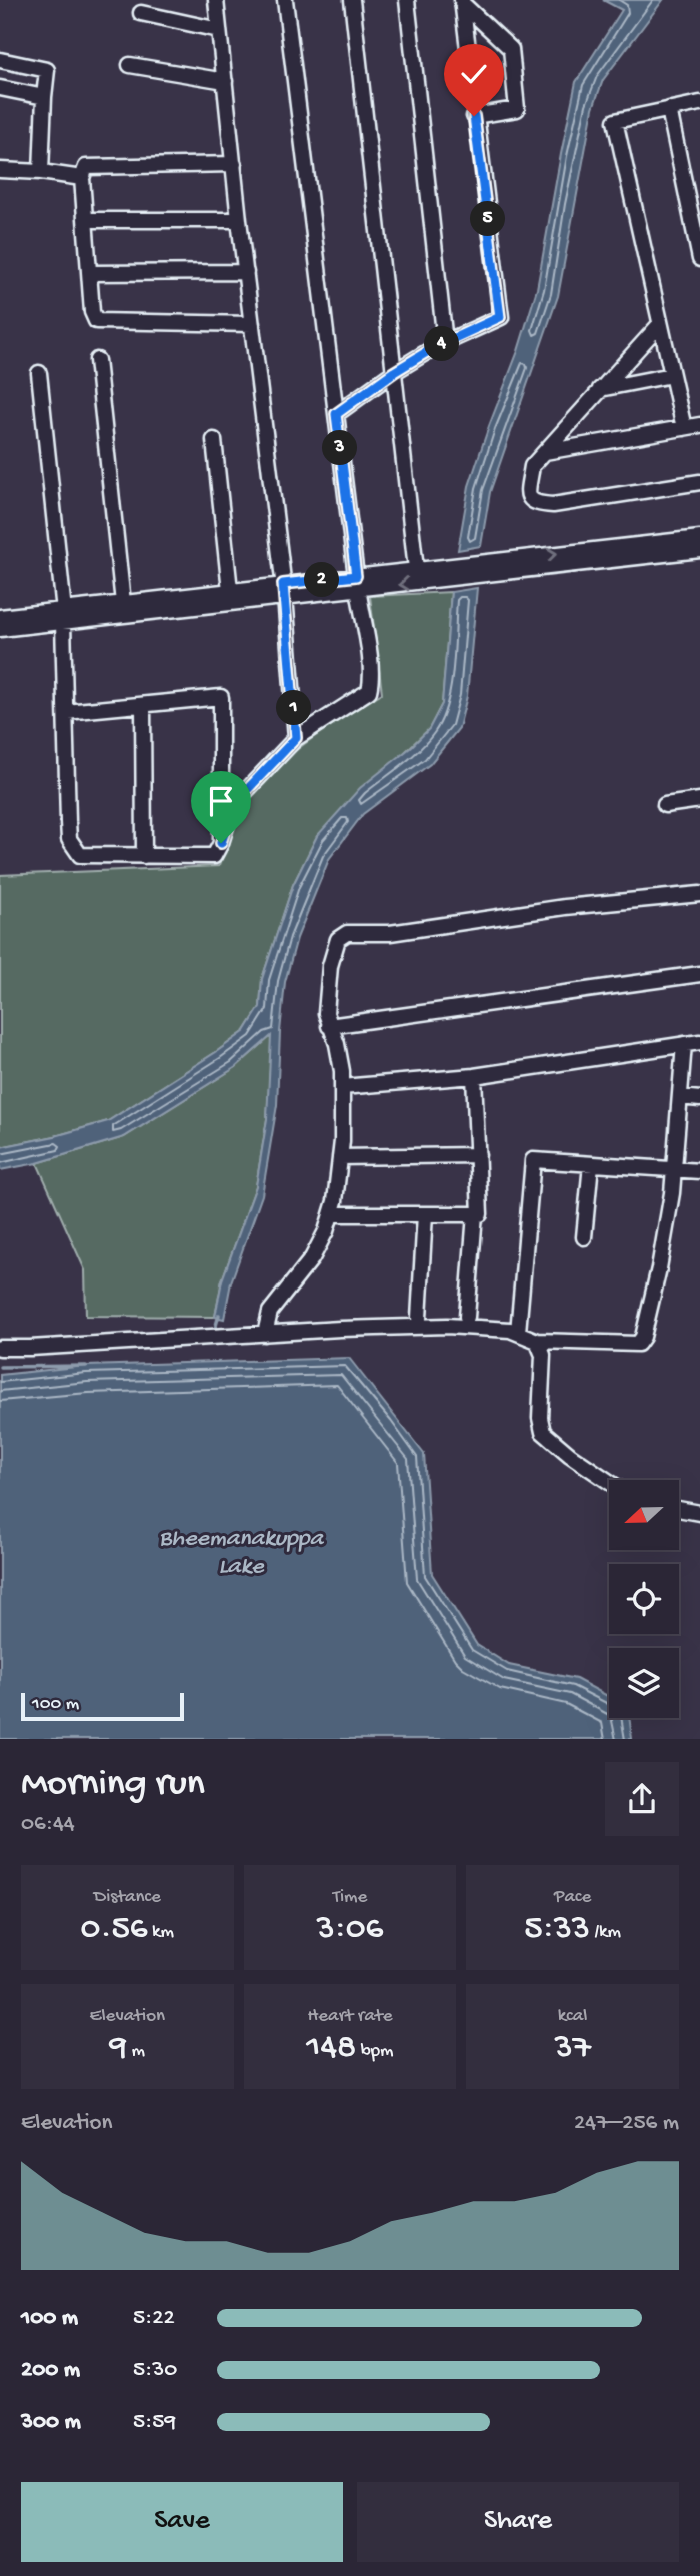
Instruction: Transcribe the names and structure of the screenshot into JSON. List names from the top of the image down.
{
  "water": ["Bheemanakuppa Lake"],
  "scale_bar": "100 m",
  "north": "left",
  "page": {
    "pins": [
      "5",
      "4",
      "3",
      "2",
      "1"
    ],
    "scale": "100 m",
    "heading": ["Morning run", "06:44"],
    "stats": [
      ["Distance", "0.56 km"],
      ["Time", "3:06"],
      ["Pace", "5:33 /km"],
      ["Elevation", "9 m"],
      ["Heart rate", "148 bpm"],
      ["kcal", "37"]
    ],
    "chart": ["Elevation", "247–256 m"],
    "list": [
      {
        "name": "100 m",
        "note": "5:22"
      },
      {
        "name": "200 m",
        "note": "5:30"
      },
      {
        "name": "300 m",
        "note": "5:59"
      }
    ],
    "buttons": ["Save", "Share"]
  }
}
